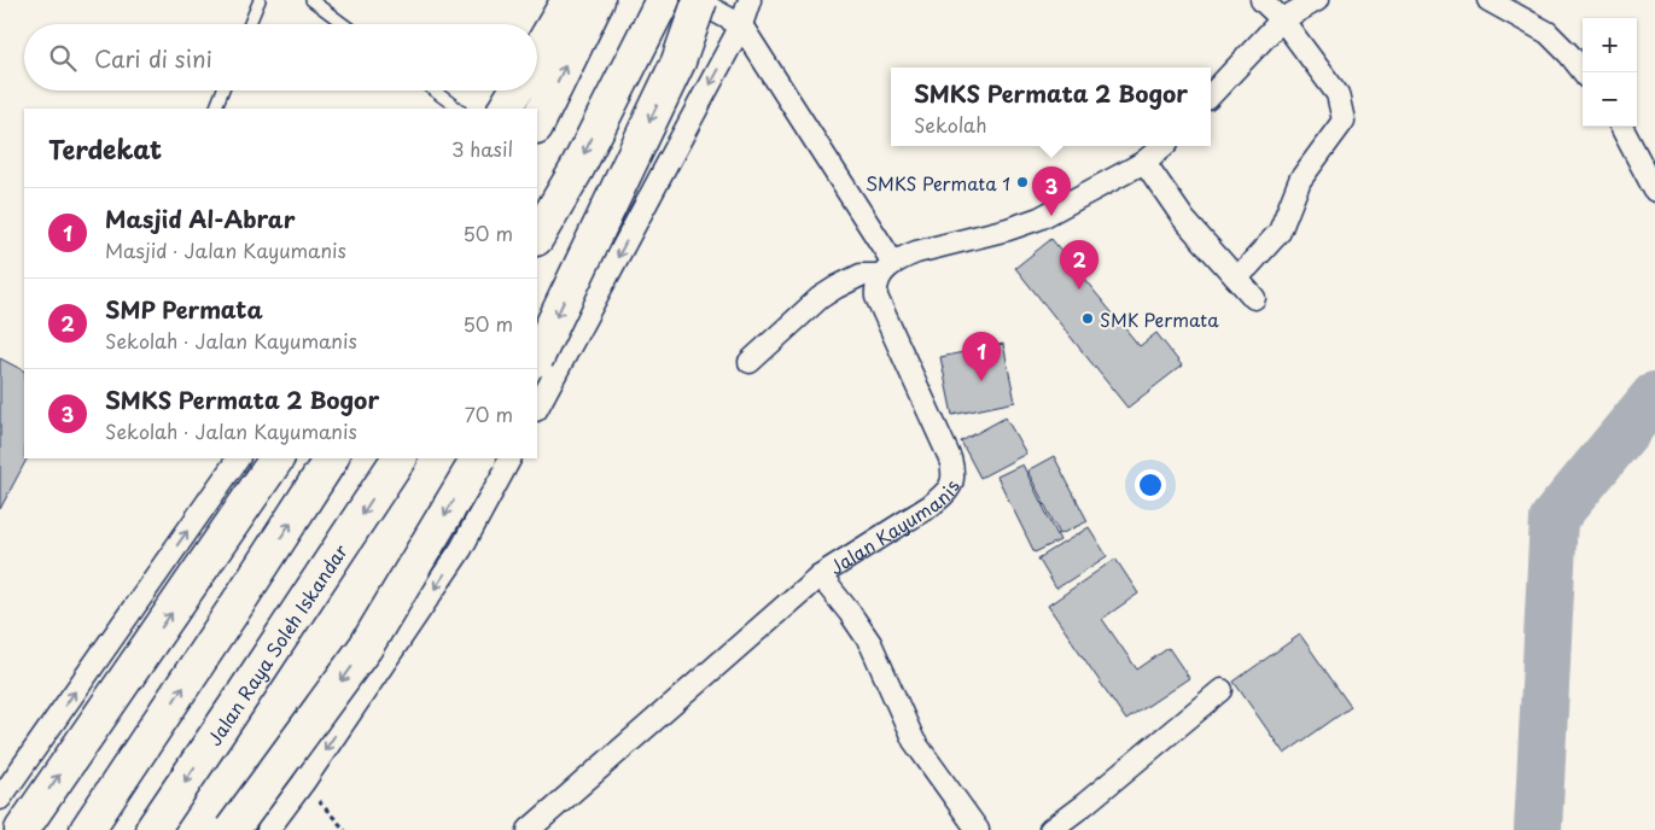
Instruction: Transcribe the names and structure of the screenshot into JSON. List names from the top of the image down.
{
  "streets": {
    "highway": ["Jalan Raya Soleh Iskandar"],
    "street": ["Jalan Kayumanis"]
  },
  "places": ["SMKS Permata 1", "SMK Permata"],
  "page": {
    "map_buttons": ["+", "−"],
    "search": "Cari di sini",
    "popup": ["SMKS Permata 2 Bogor", "Sekolah"],
    "heading": ["Terdekat", "3 hasil"],
    "pins": ["3", "2", "1"],
    "list": [
      {
        "mark": "1",
        "name": "Masjid Al-Abrar",
        "note": "Masjid · Jalan Kayumanis",
        "value": "50 m"
      },
      {
        "mark": "2",
        "name": "SMP Permata",
        "note": "Sekolah · Jalan Kayumanis",
        "value": "50 m"
      },
      {
        "mark": "3",
        "name": "SMKS Permata 2 Bogor",
        "note": "Sekolah · Jalan Kayumanis",
        "value": "70 m"
      }
    ]
  }
}
